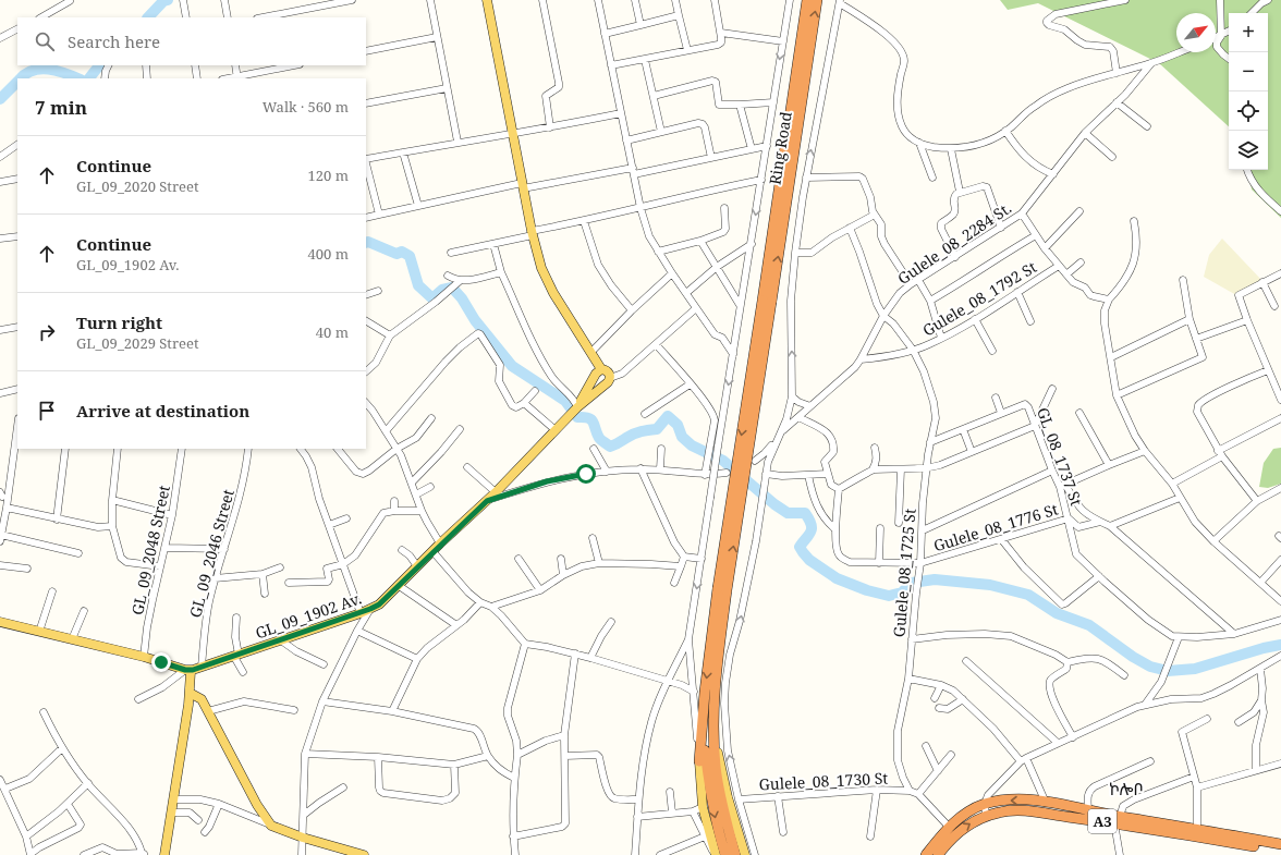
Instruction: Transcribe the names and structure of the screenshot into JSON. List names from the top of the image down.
{
  "streets": {
    "highway": ["Ring Road", "A3"],
    "main road": ["GL_09_1902 Av."],
    "street": [
      "Gulele_08_2284 St.",
      "Gulele_08_1792 St",
      "GL_08_1737 St",
      "Gulele_08_1776 St",
      "GL_09_2048 Street",
      "GL_09_2046 Street",
      "Gulele_08_1725 St",
      "Gulele_08_1730 St"
    ]
  },
  "crossings": [
    ["Gulele_08_2284 St.", "Gulele_08_1792 St"],
    ["Gulele_08_2284 St.", "Gulele_08_1725 St"],
    ["Gulele_08_1792 St", "Gulele_08_1725 St"],
    ["GL_08_1737 St", "Gulele_08_1776 St"],
    ["Gulele_08_1776 St", "Gulele_08_1725 St"],
    ["GL_09_2046 Street", "GL_09_1902 Av."],
    ["Gulele_08_1725 St", "Gulele_08_1730 St"]
  ],
  "districts": ["ኮሎቦ"],
  "north": "top right",
  "page": {
    "map_buttons": ["+", "−"],
    "search": "Search here",
    "heading": ["7 min", "Walk · 560 m"],
    "list": [
      ["Continue", "GL_09_2020 Street", "120 m"],
      ["Continue", "GL_09_1902 Av.", "400 m"],
      ["Turn right", "GL_09_2029 Street", "40 m"],
      "Arrive at destination"
    ]
  }
}
